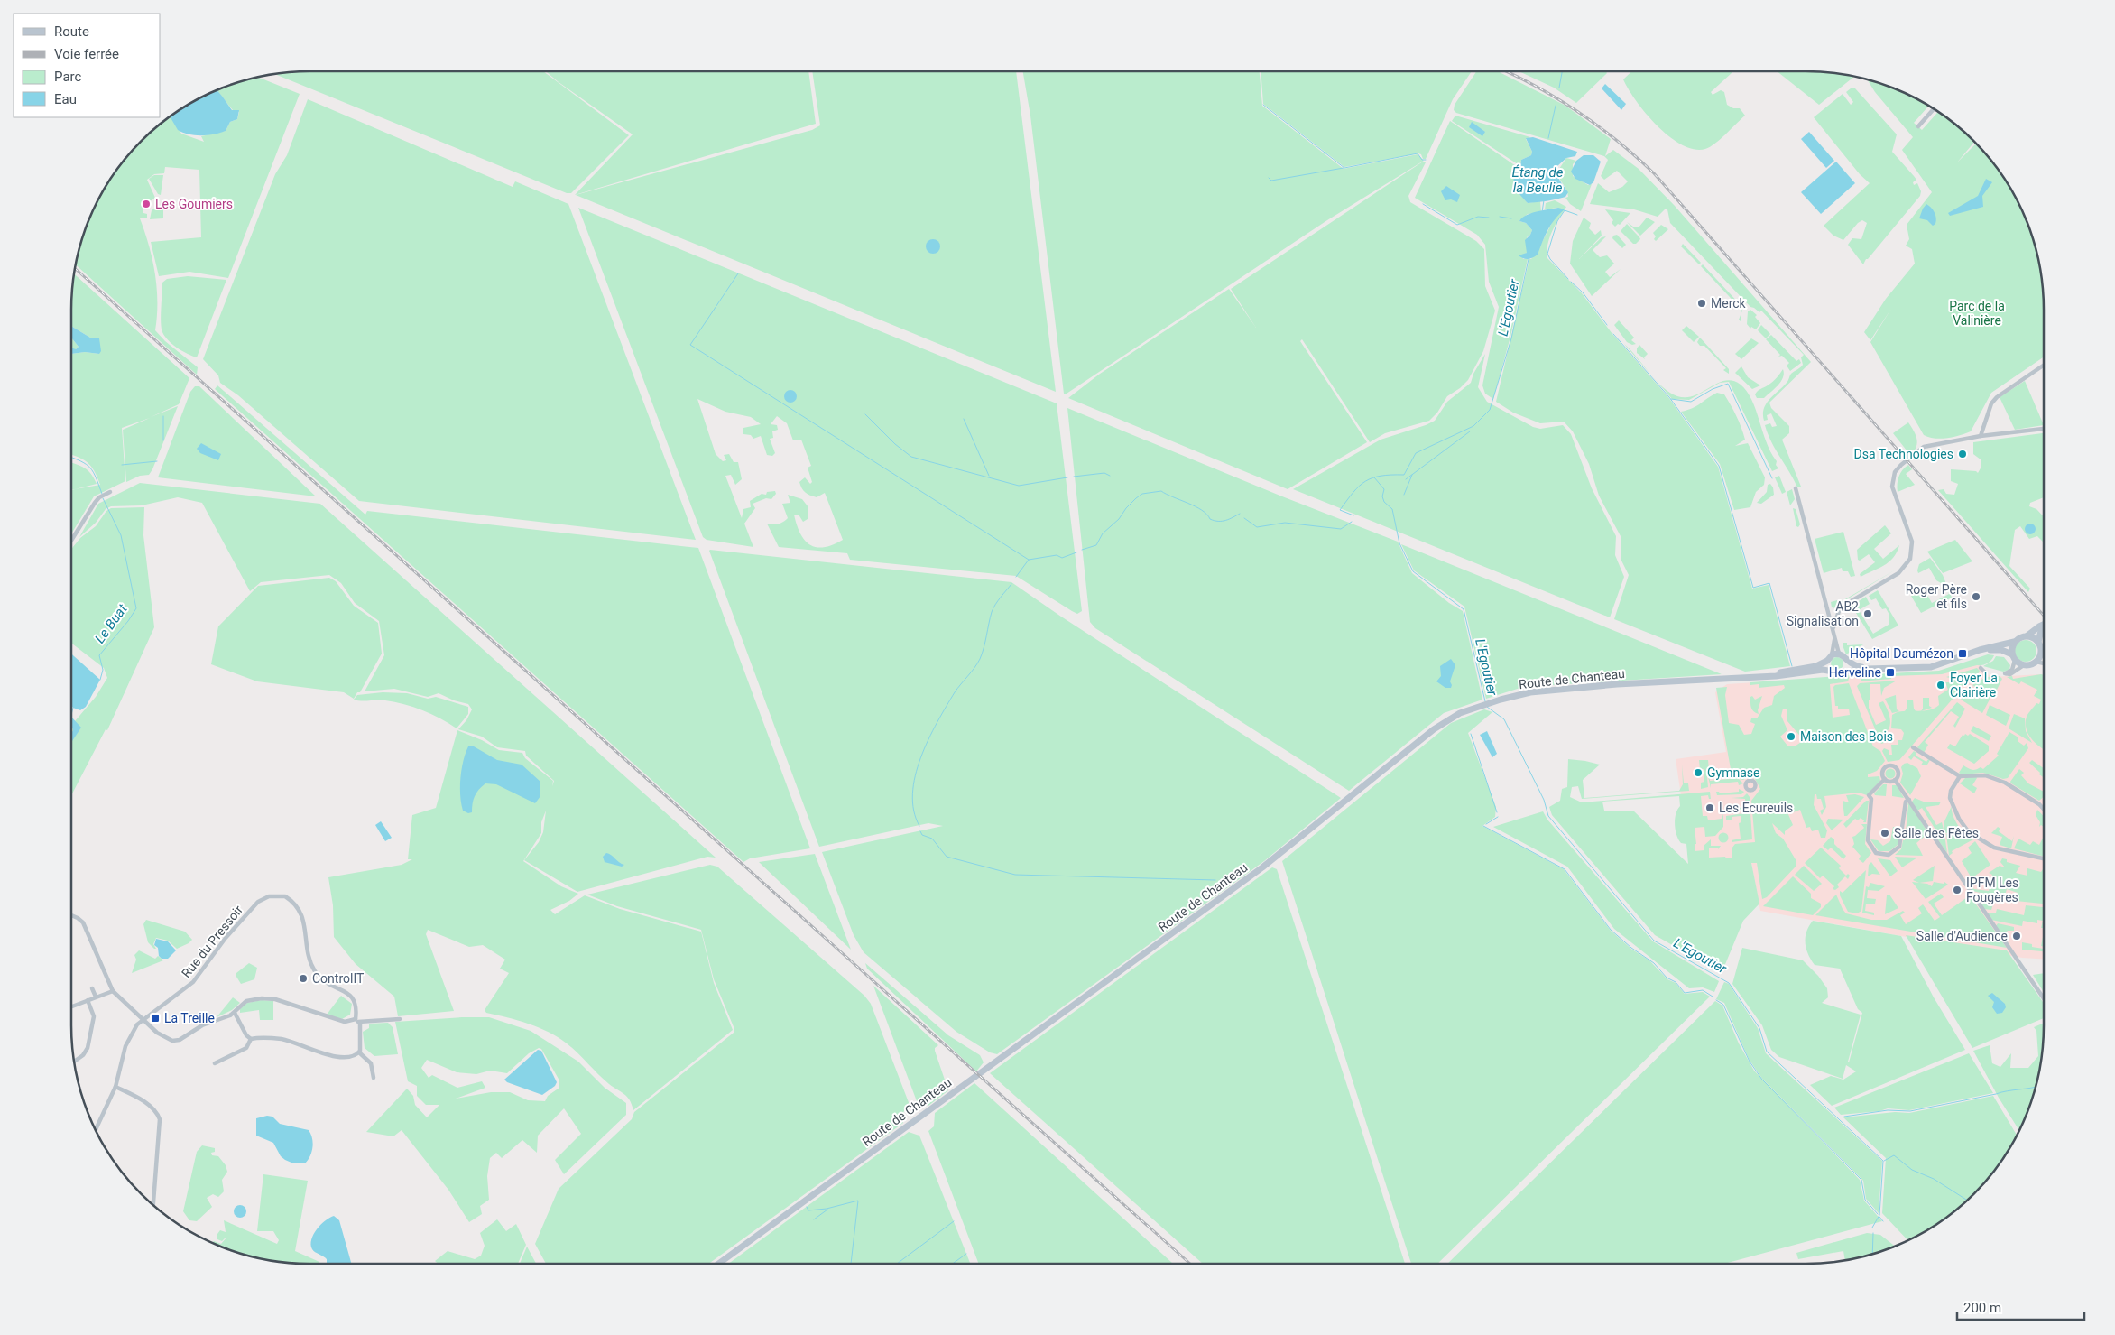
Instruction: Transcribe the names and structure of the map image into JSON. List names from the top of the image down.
{
  "streets": {
    "main road": ["Route de Chanteau"],
    "street": ["Rue du Pressoir"]
  },
  "water": ["Étang de la Beulie", "L'Egoutier", "Le Buat"],
  "parks": ["Parc de la Valinière"],
  "places": {
    "other": [
      "Les Goumiers",
      "Merck",
      "Dsa Technologies",
      "Roger Père et fils",
      "AB2 Signalisation",
      "Foyer La Clairière",
      "Maison des Bois",
      "Gymnase",
      "Les Ecureuils",
      "Salle des Fêtes",
      "IPFM Les Fougères",
      "Salle d'Audience",
      "ControlIT"
    ],
    "transit": ["Hôpital Daumézon", "Herveline", "La Treille"]
  },
  "legend": [
    "Route",
    "Voie ferrée",
    "Parc",
    "Eau"
  ],
  "scale_bar": "200 m"
}
